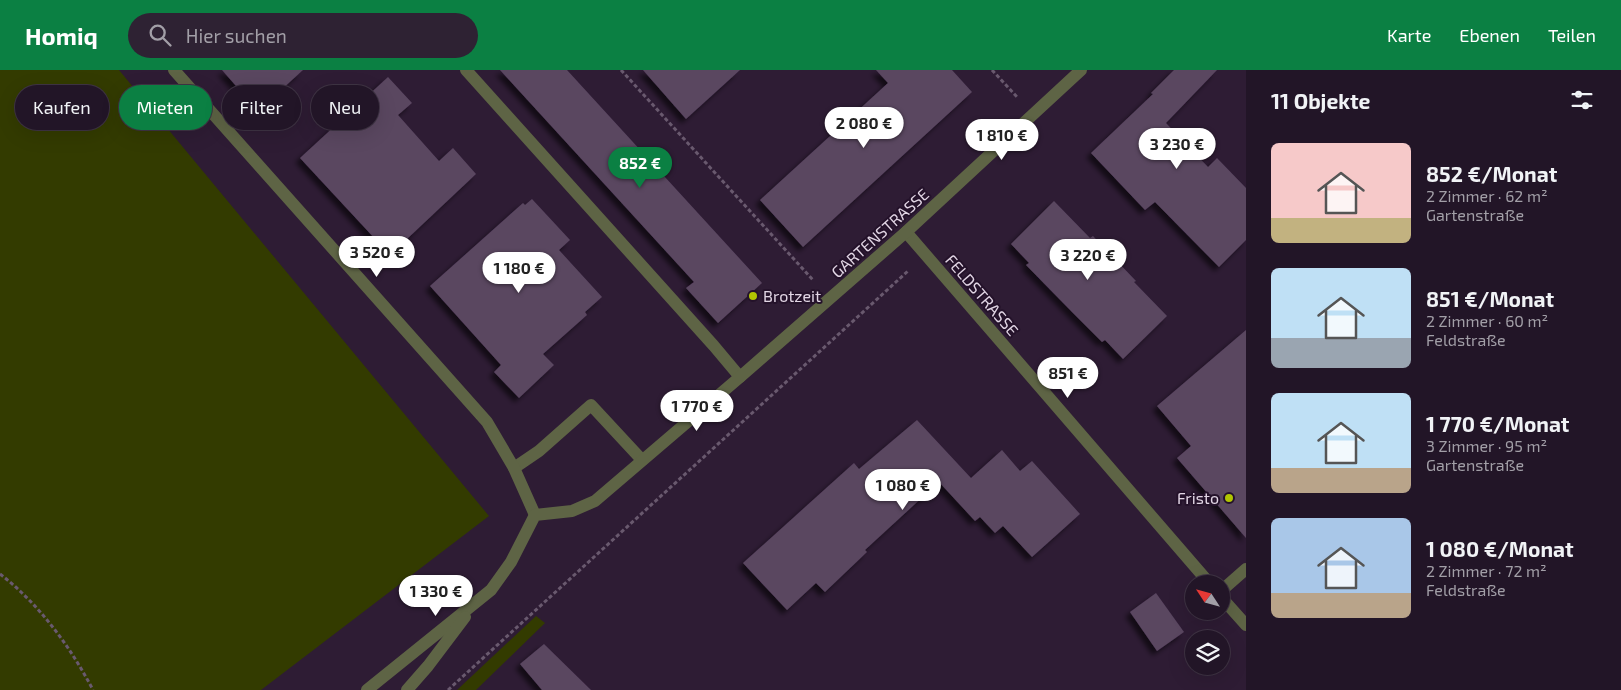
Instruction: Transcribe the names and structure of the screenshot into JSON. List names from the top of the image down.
{
  "streets": {
    "street": ["GARTENSTRASSE", "FELDSTRASSE"]
  },
  "crossings": [
    ["GARTENSTRASSE", "FELDSTRASSE"]
  ],
  "places": ["Brotzeit", "Fristo"],
  "north": "top left",
  "page": {
    "header": "Homiq",
    "search": "Hier suchen",
    "nav": ["Karte", "Ebenen", "Teilen"],
    "heading": "11 Objekte",
    "chip": [
      "Kaufen",
      "Mieten",
      "Filter",
      "Neu"
    ],
    "price": [
      "2 080 €",
      "1 810 €",
      "3 230 €",
      "852 €",
      "3 520 €",
      "3 220 €",
      "1 180 €",
      "851 €",
      "1 770 €",
      "1 080 €",
      "1 330 €"
    ],
    "list": [
      {
        "name": "852 €/Monat",
        "note": "2 Zimmer · 62 m² · Gartenstraße"
      },
      {
        "name": "851 €/Monat",
        "note": "2 Zimmer · 60 m² · Feldstraße"
      },
      {
        "name": "1 770 €/Monat",
        "note": "3 Zimmer · 95 m² · Gartenstraße"
      },
      {
        "name": "1 080 €/Monat",
        "note": "2 Zimmer · 72 m² · Feldstraße"
      }
    ]
  }
}
